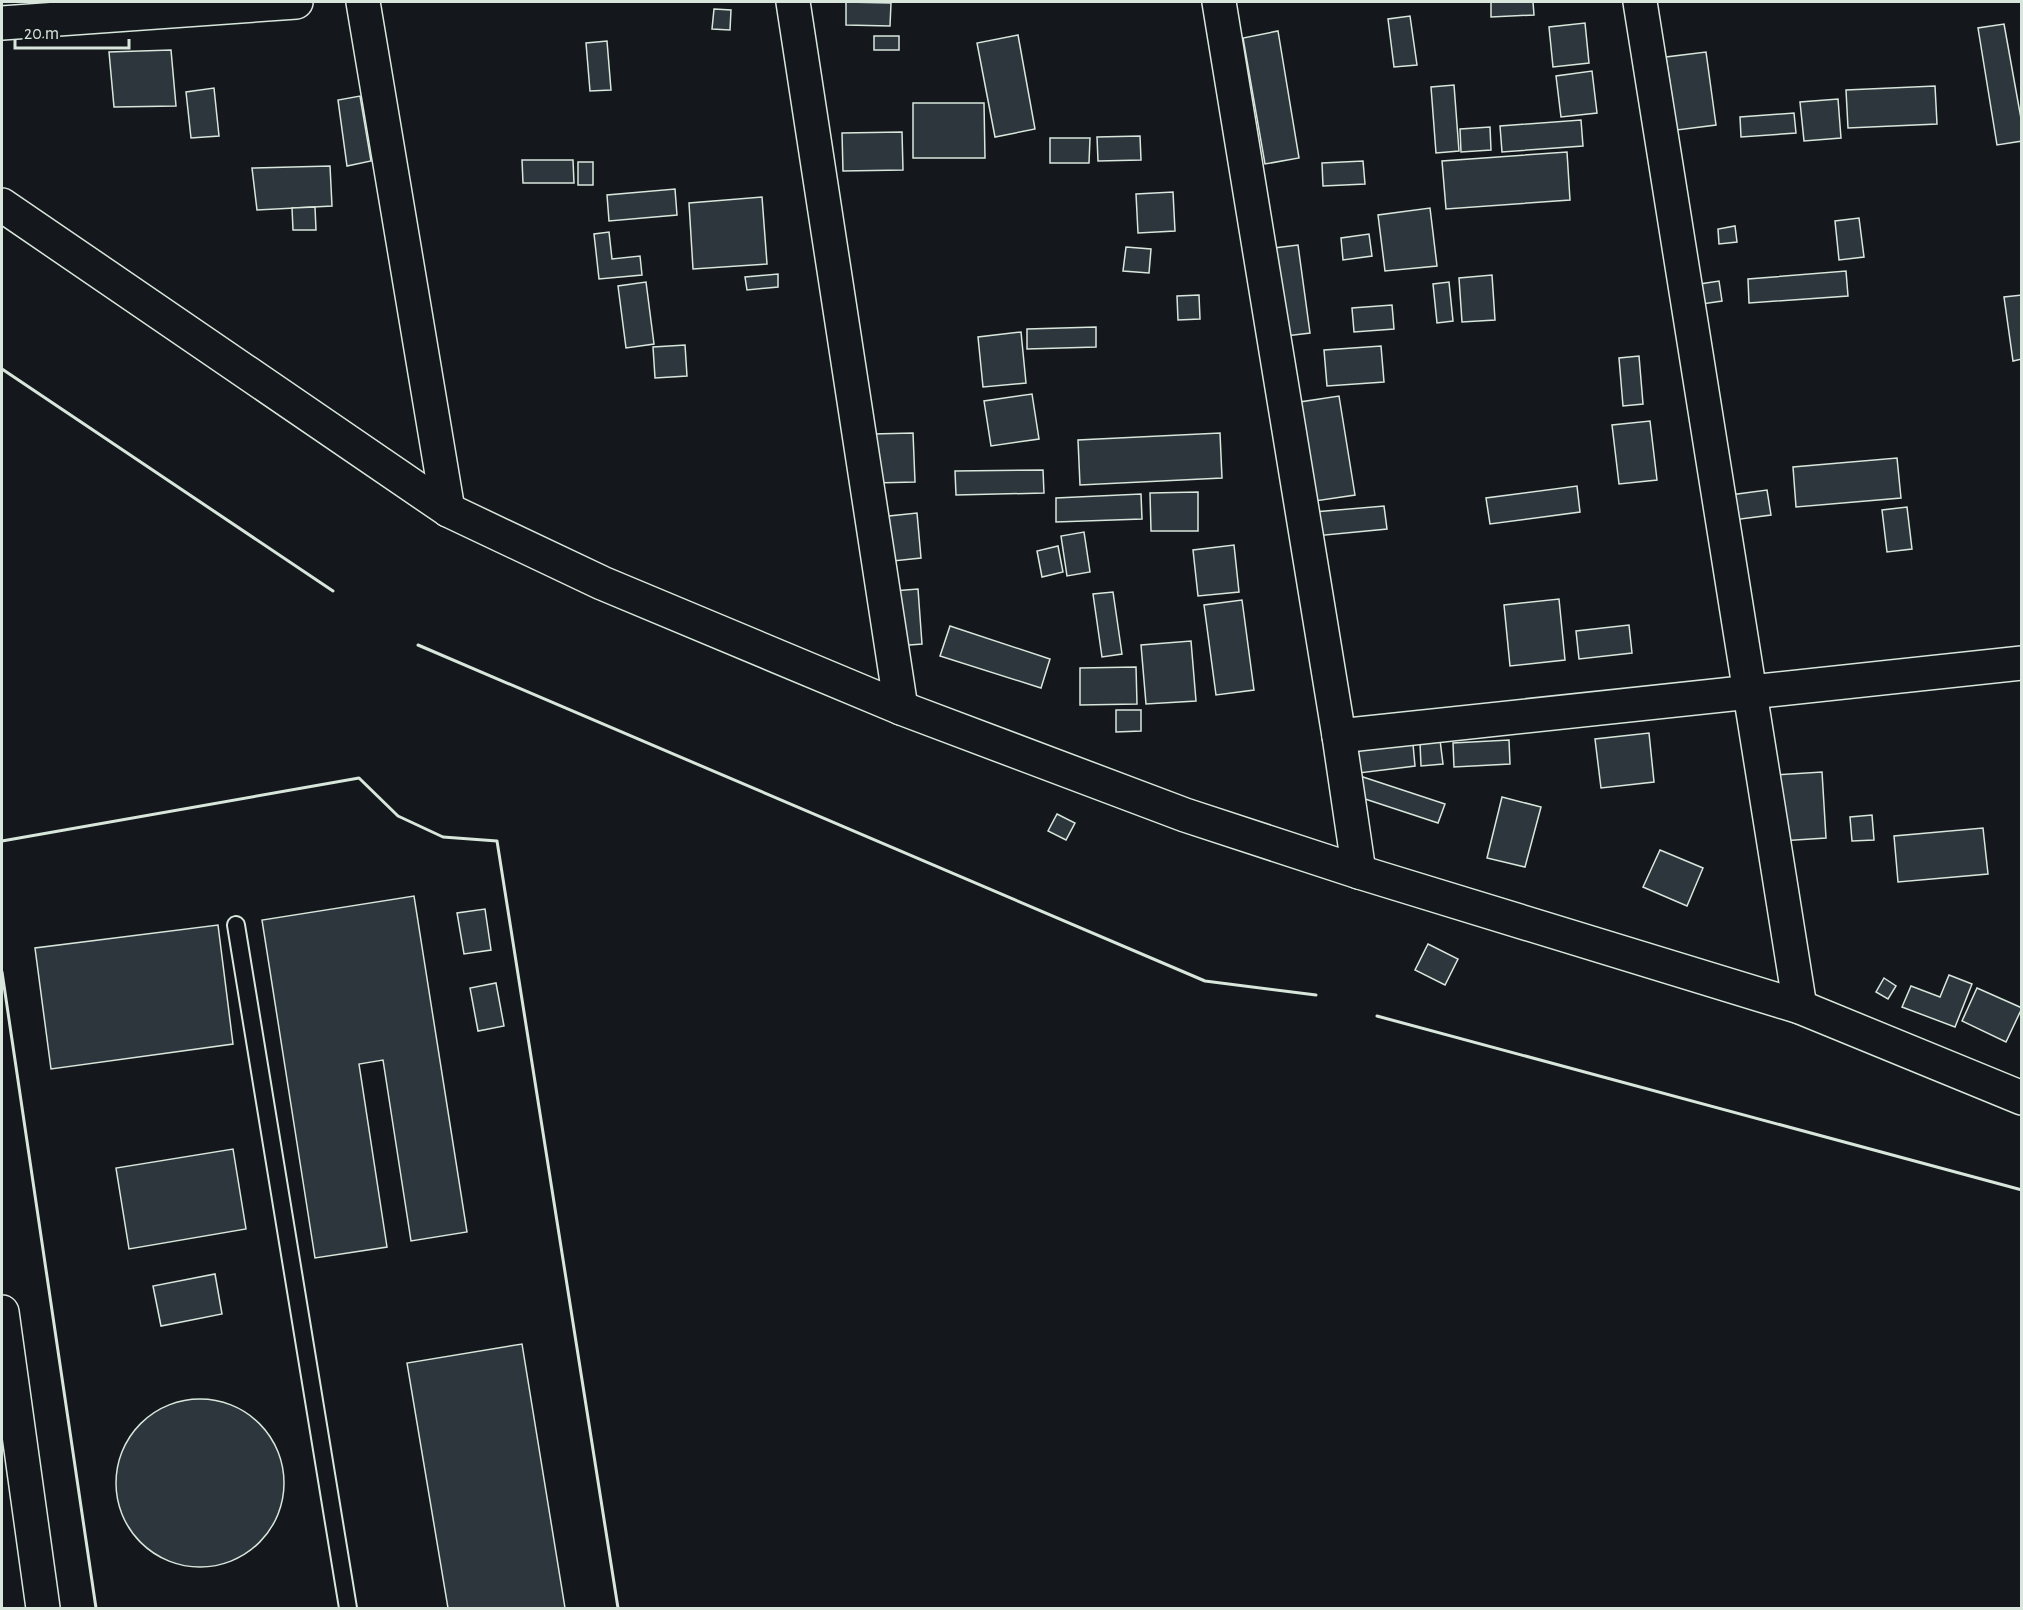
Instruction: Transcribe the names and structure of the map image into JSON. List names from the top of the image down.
{
  "scale_bar": "20 m"
}
